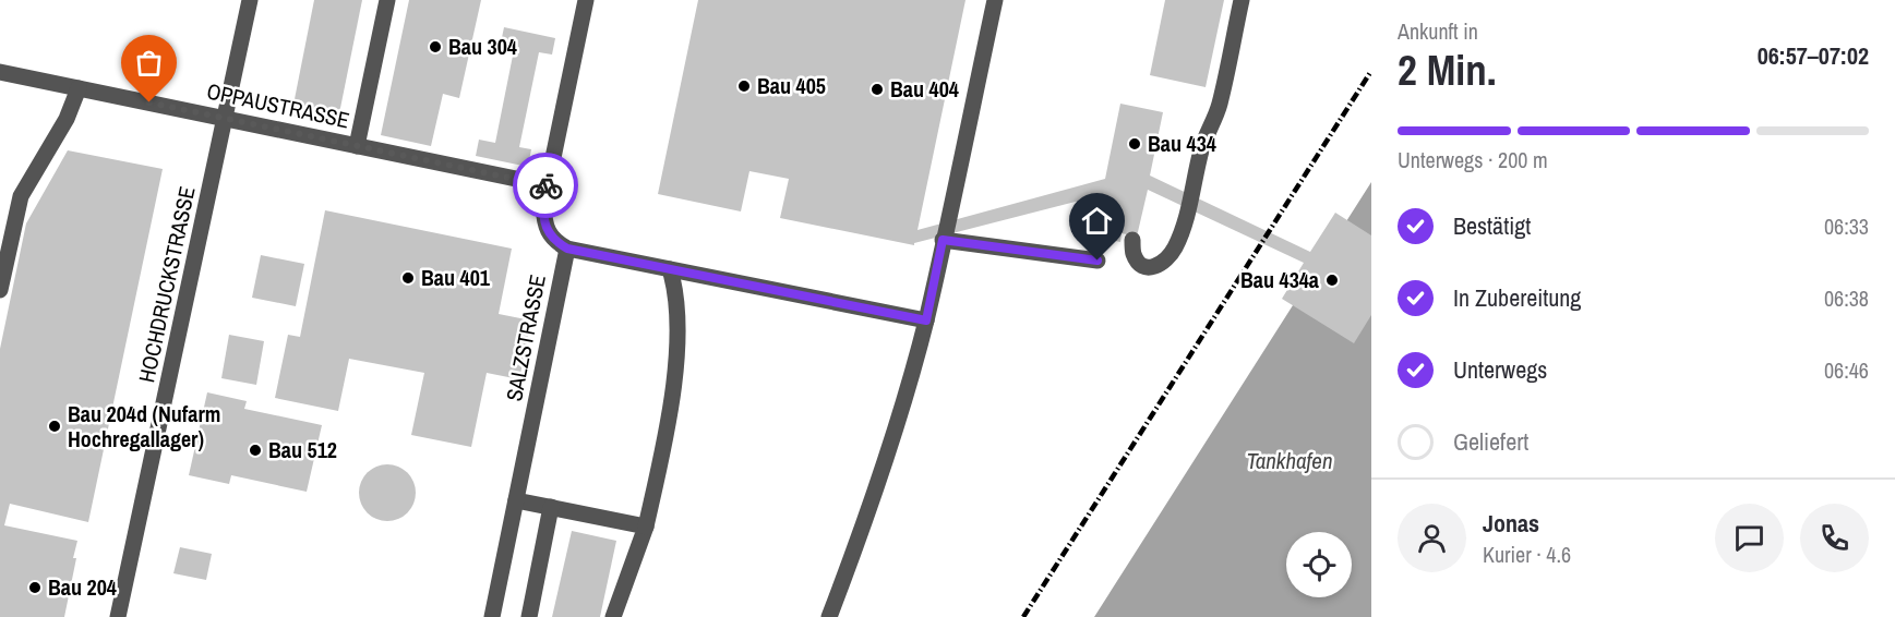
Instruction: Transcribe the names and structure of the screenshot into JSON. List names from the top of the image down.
{
  "streets": {
    "street": ["OPPAUSTRASSE", "HOCHDRUCKSTRASSE", "SALZSTRASSE"]
  },
  "crossings": [
    ["OPPAUSTRASSE", "HOCHDRUCKSTRASSE"]
  ],
  "water": ["Tankhafen"],
  "places": [
    "Bau 304",
    "Bau 405",
    "Bau 404",
    "Bau 434",
    "Bau 401",
    "Bau 434a",
    "Bau 204d (Nufarm Hochregallager)",
    "Bau 512",
    "Bau 204"
  ],
  "page": {
    "heading": ["2 Min.", "Ankunft in", "06:57–07:02"],
    "panel": ["Jonas", "Kurier · 4.6"],
    "bar": "Unterwegs · 200 m",
    "list": [
      ["Bestätigt", "06:33"],
      ["In Zubereitung", "06:38"],
      ["Unterwegs", "06:46"],
      "Geliefert"
    ]
  }
}
